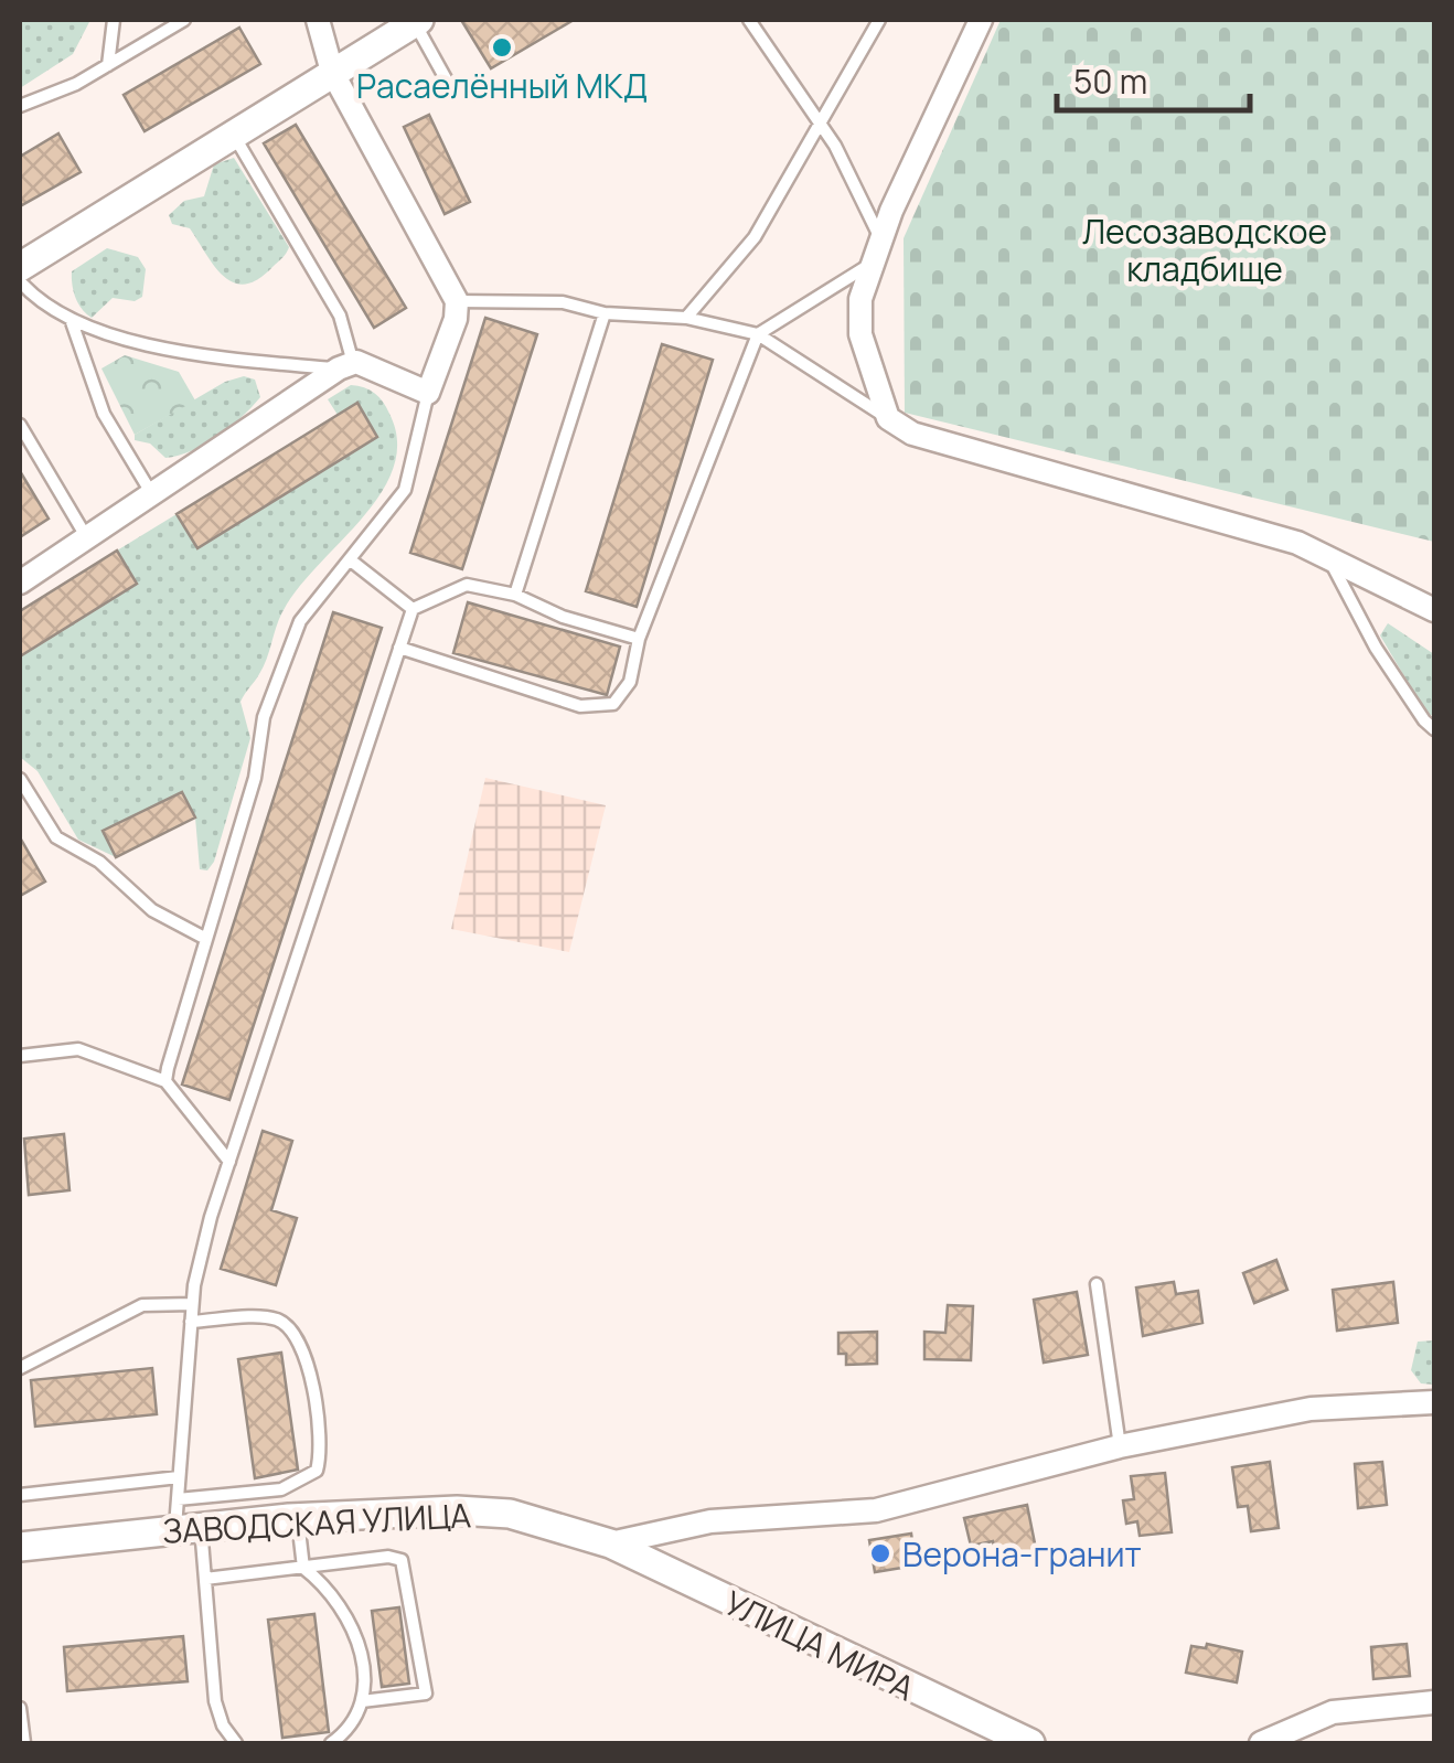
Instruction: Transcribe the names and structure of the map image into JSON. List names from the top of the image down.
{
  "streets": {
    "street": ["ЗАВОДСКАЯ УЛИЦА", "УЛИЦА МИРА"]
  },
  "crossings": [
    ["ЗАВОДСКАЯ УЛИЦА", "УЛИЦА МИРА"]
  ],
  "parks": ["Лесозаводское кладбище"],
  "places": ["Расаелённый МКД", "Верона-гранит"],
  "scale_bar": "50 m"
}
